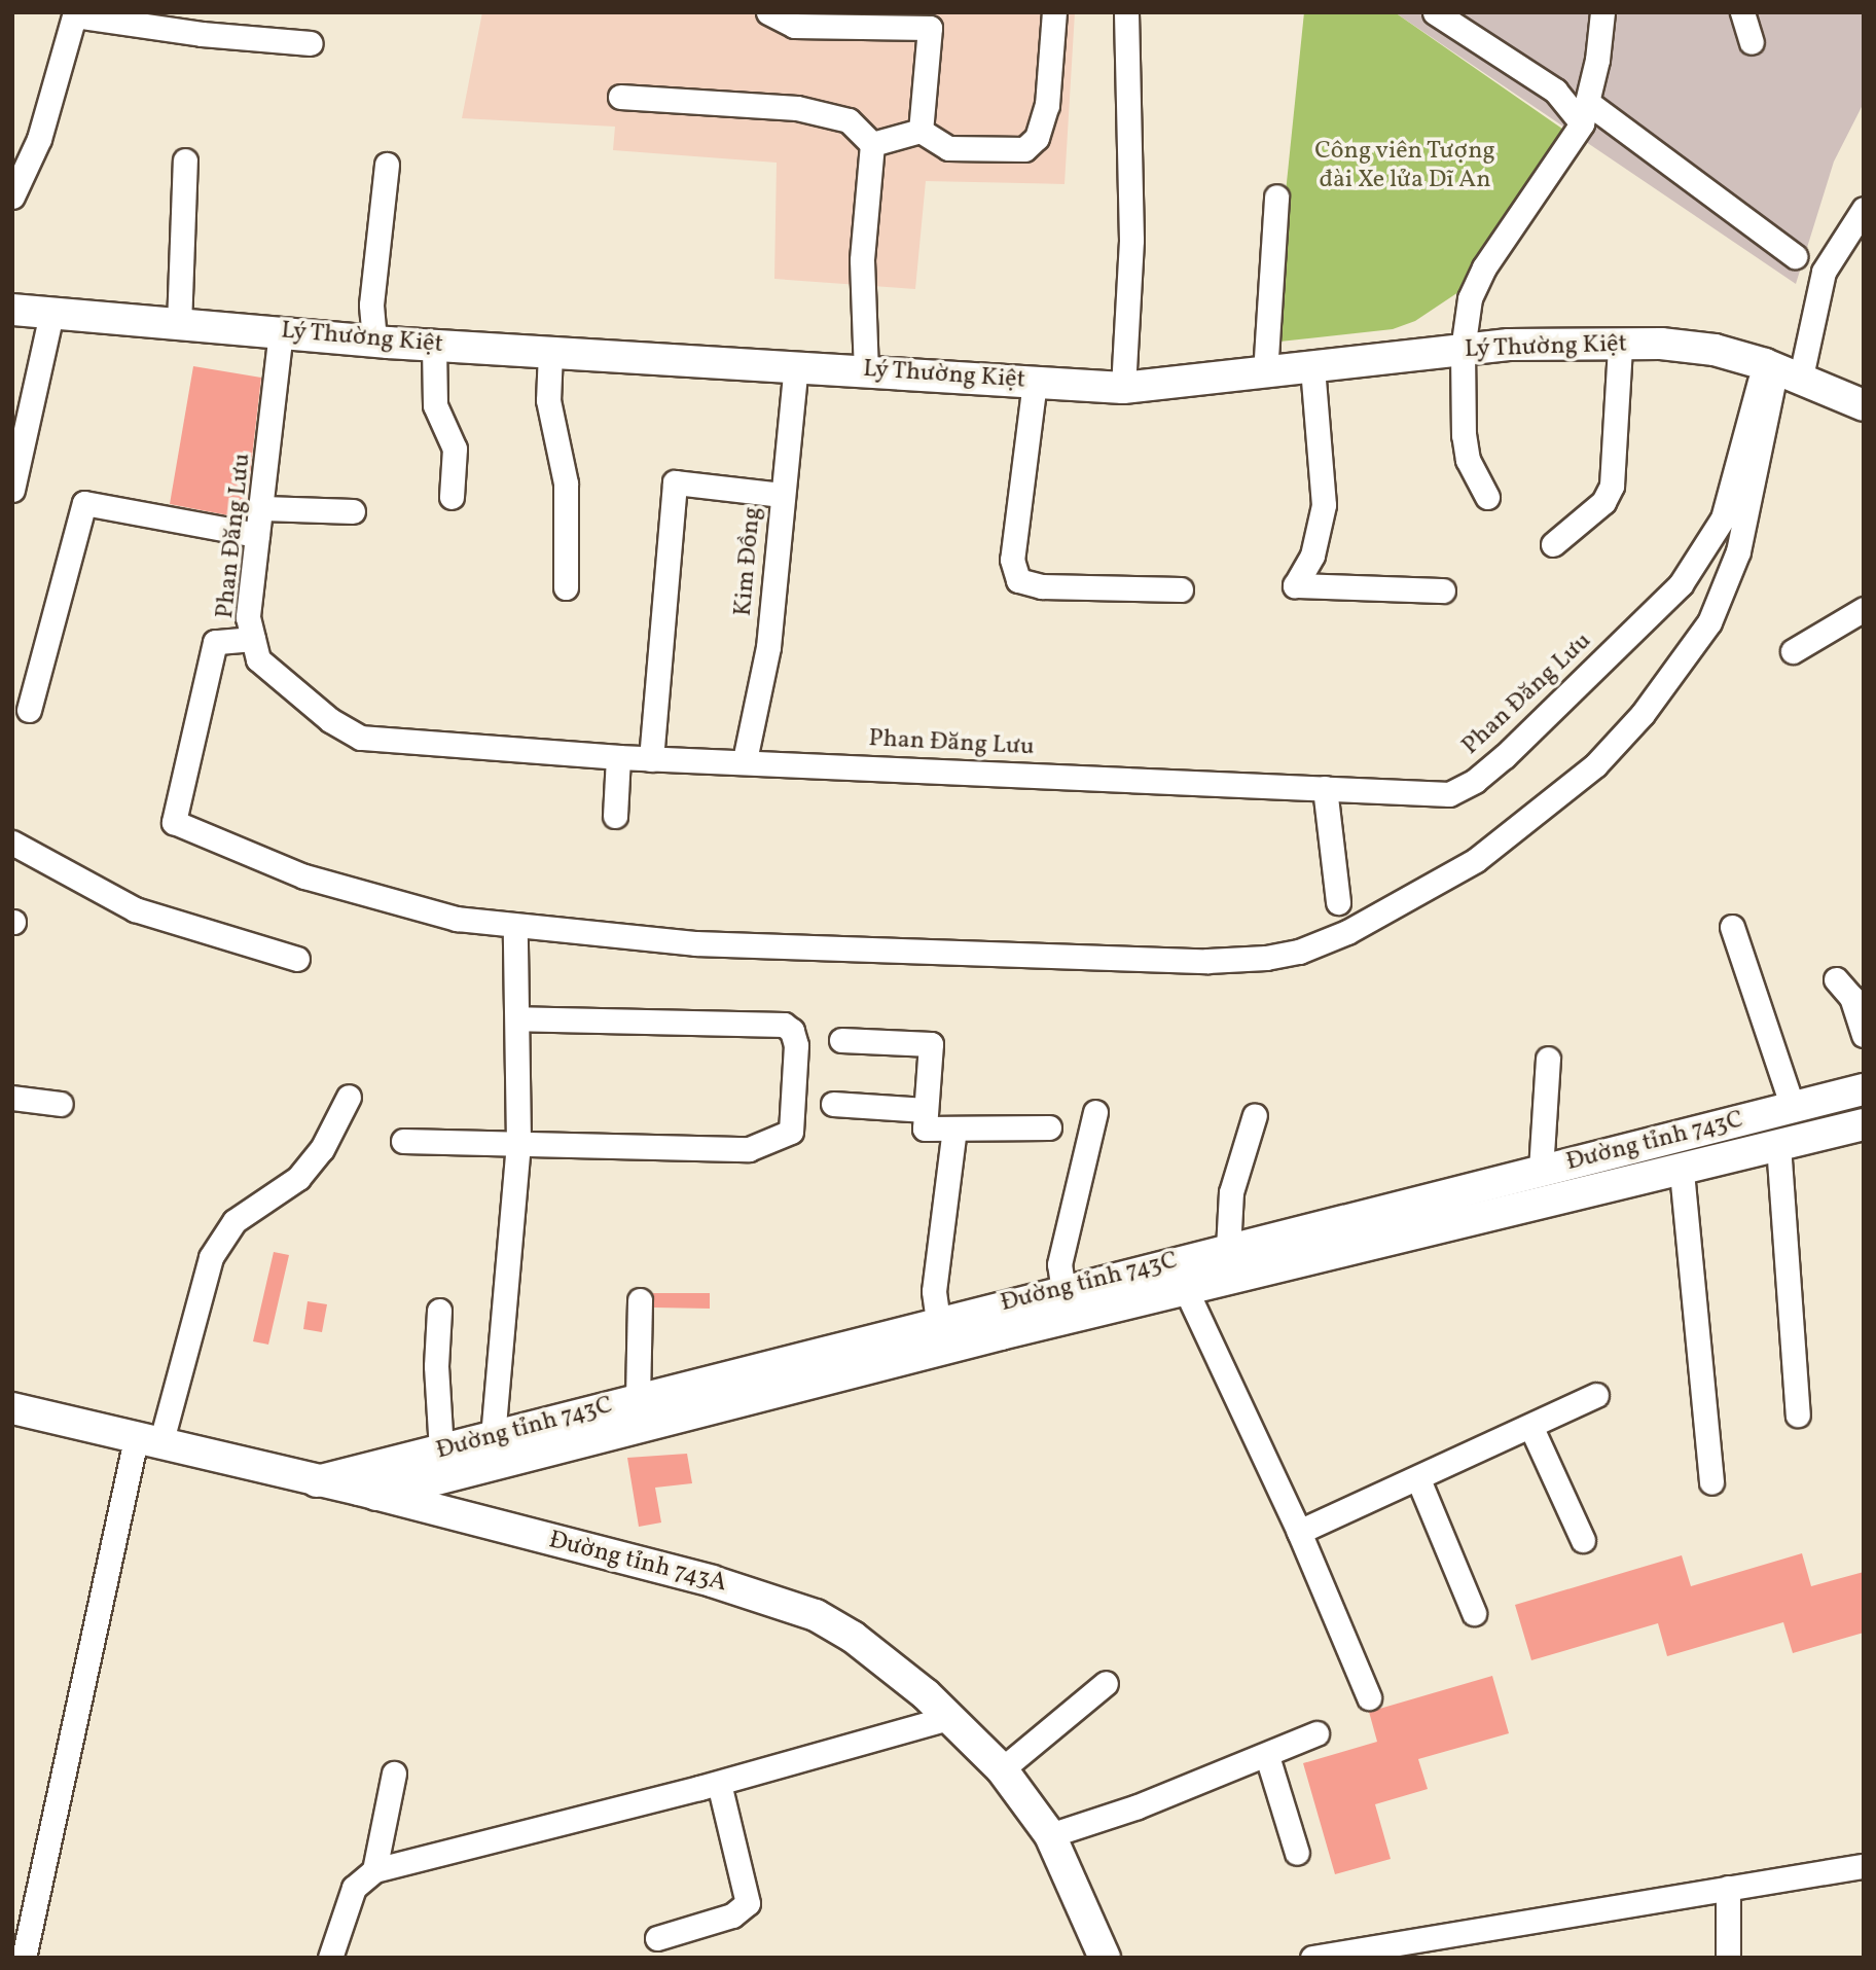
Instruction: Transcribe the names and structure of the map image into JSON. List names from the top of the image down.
{
  "streets": {
    "main road": ["Lý Thường Kiệt", "Đường tỉnh 743C", "Đường tỉnh 743A"],
    "street": ["Phan Đăng Lưu", "Kim Đồng"]
  },
  "crossings": [
    ["Lý Thường Kiệt", "Phan Đăng Lưu"],
    ["Lý Thường Kiệt", "Kim Đồng"],
    ["Phan Đăng Lưu", "Kim Đồng"],
    ["Đường tỉnh 743C", "Đường tỉnh 743A"]
  ],
  "parks": ["Công viên Tượng đài Xe lửa Dĩ An"]
}
